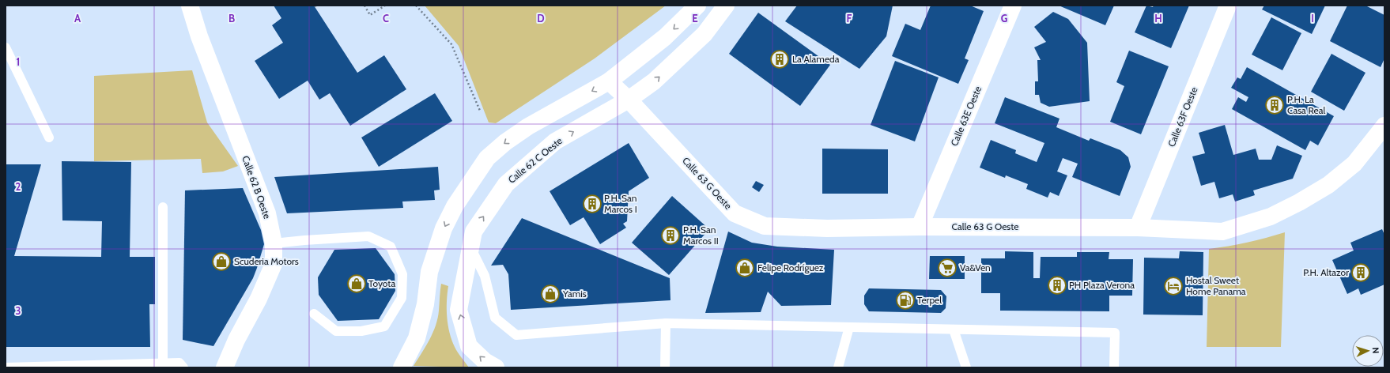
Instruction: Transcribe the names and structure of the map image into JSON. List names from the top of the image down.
{
  "streets": {
    "street": [
      "Calle 63E Oeste",
      "Calle 63F Oeste",
      "Calle 62 C Oeste",
      "Calle 63 G Oeste",
      "Calle 62 B Oeste"
    ]
  },
  "crossings": [
    ["Calle 63E Oeste", "Calle 63 G Oeste"],
    ["Calle 63F Oeste", "Calle 63 G Oeste"],
    ["Calle 62 C Oeste", "Calle 63 G Oeste"]
  ],
  "places": {
    "building": [
      "La Alameda",
      "P.H. La Casa Real",
      "P.H. San Marcos I",
      "P.H. San Marcos II",
      "P.H. Altazor",
      "PH Plaza Verona"
    ],
    "shop": [
      "Scuderia Motors",
      "Felipe Rodríguez",
      "Toyota",
      "Yamis"
    ],
    "supermarket": ["Va&Ven"],
    "hotel": ["Hostal Sweet Home Panama"],
    "fuel station": ["Terpel"]
  },
  "north": "right",
  "grid": {
    "columns": [
      "A",
      "B",
      "C",
      "D",
      "E",
      "F",
      "G",
      "H",
      "I"
    ],
    "rows": ["1", "2", "3"]
  }
}
